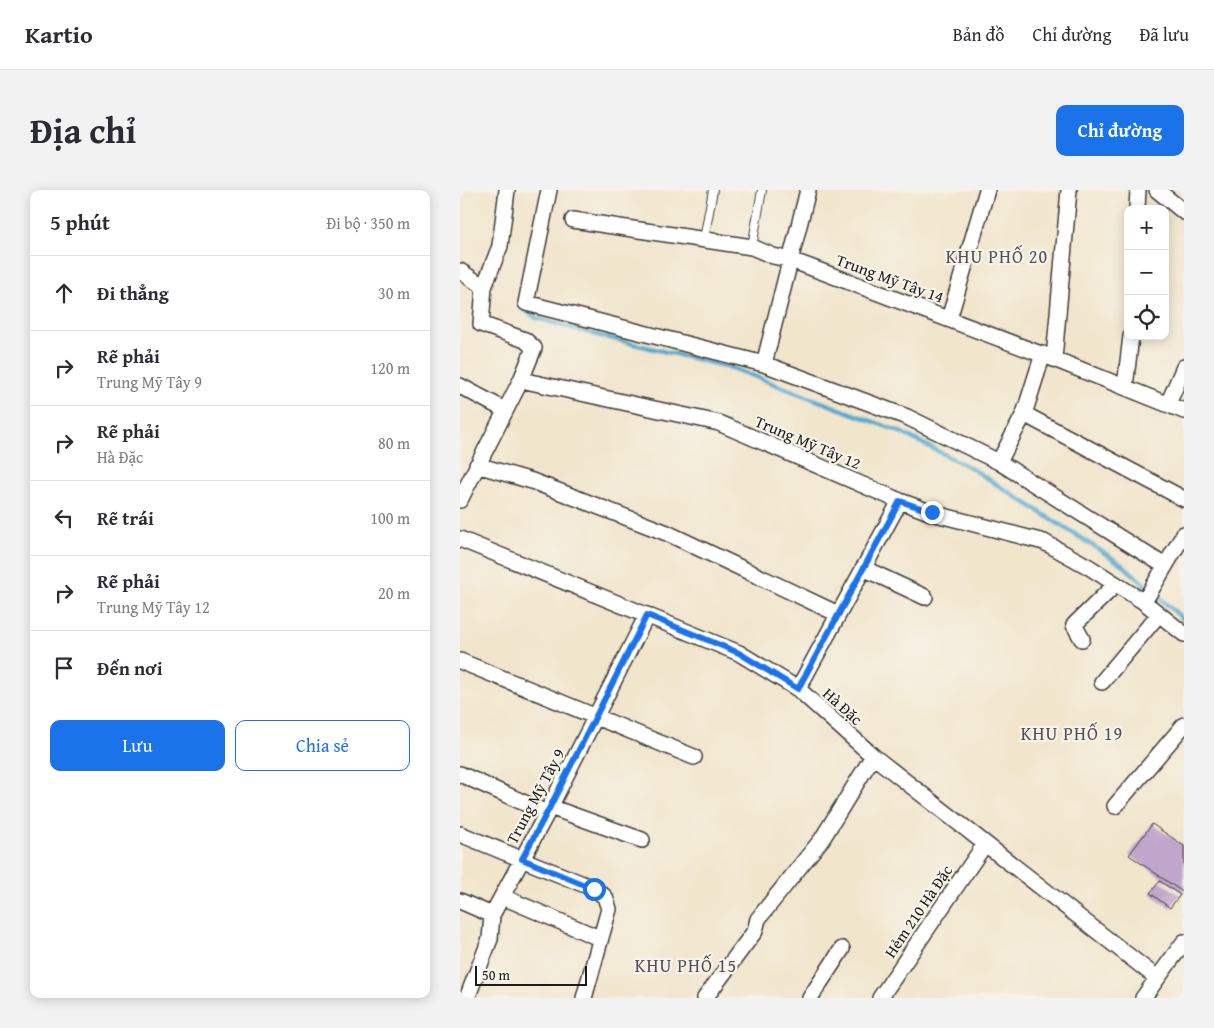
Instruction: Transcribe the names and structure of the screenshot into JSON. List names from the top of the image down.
{
  "streets": {
    "street": [
      "Trung Mỹ Tây 14",
      "Trung Mỹ Tây 12",
      "Hà Đặc",
      "Trung Mỹ Tây 9",
      "Hẻm 210 Hà Đặc"
    ]
  },
  "crossings": [
    ["Hà Đặc", "Trung Mỹ Tây 9"],
    ["Hà Đặc", "Hẻm 210 Hà Đặc"]
  ],
  "districts": ["KHU PHỐ 20", "KHU PHỐ 19", "KHU PHỐ 15"],
  "scale_bar": "50 m",
  "page": {
    "header": "Kartio",
    "nav": ["Bản đồ", "Chỉ đường", "Đã lưu"],
    "title": "Địa chỉ",
    "buttons": [
      "Chỉ đường",
      ["Lưu", "Chia sẻ"]
    ],
    "heading": ["5 phút", "Đi bộ · 350 m"],
    "map_buttons": ["+", "−"],
    "list": [
      ["Đi thẳng", "30 m"],
      ["Rẽ phải", "Trung Mỹ Tây 9", "120 m"],
      ["Rẽ phải", "Hà Đặc", "80 m"],
      ["Rẽ trái", "100 m"],
      ["Rẽ phải", "Trung Mỹ Tây 12", "20 m"],
      "Đến nơi"
    ],
    "scale": "50 m"
  }
}
